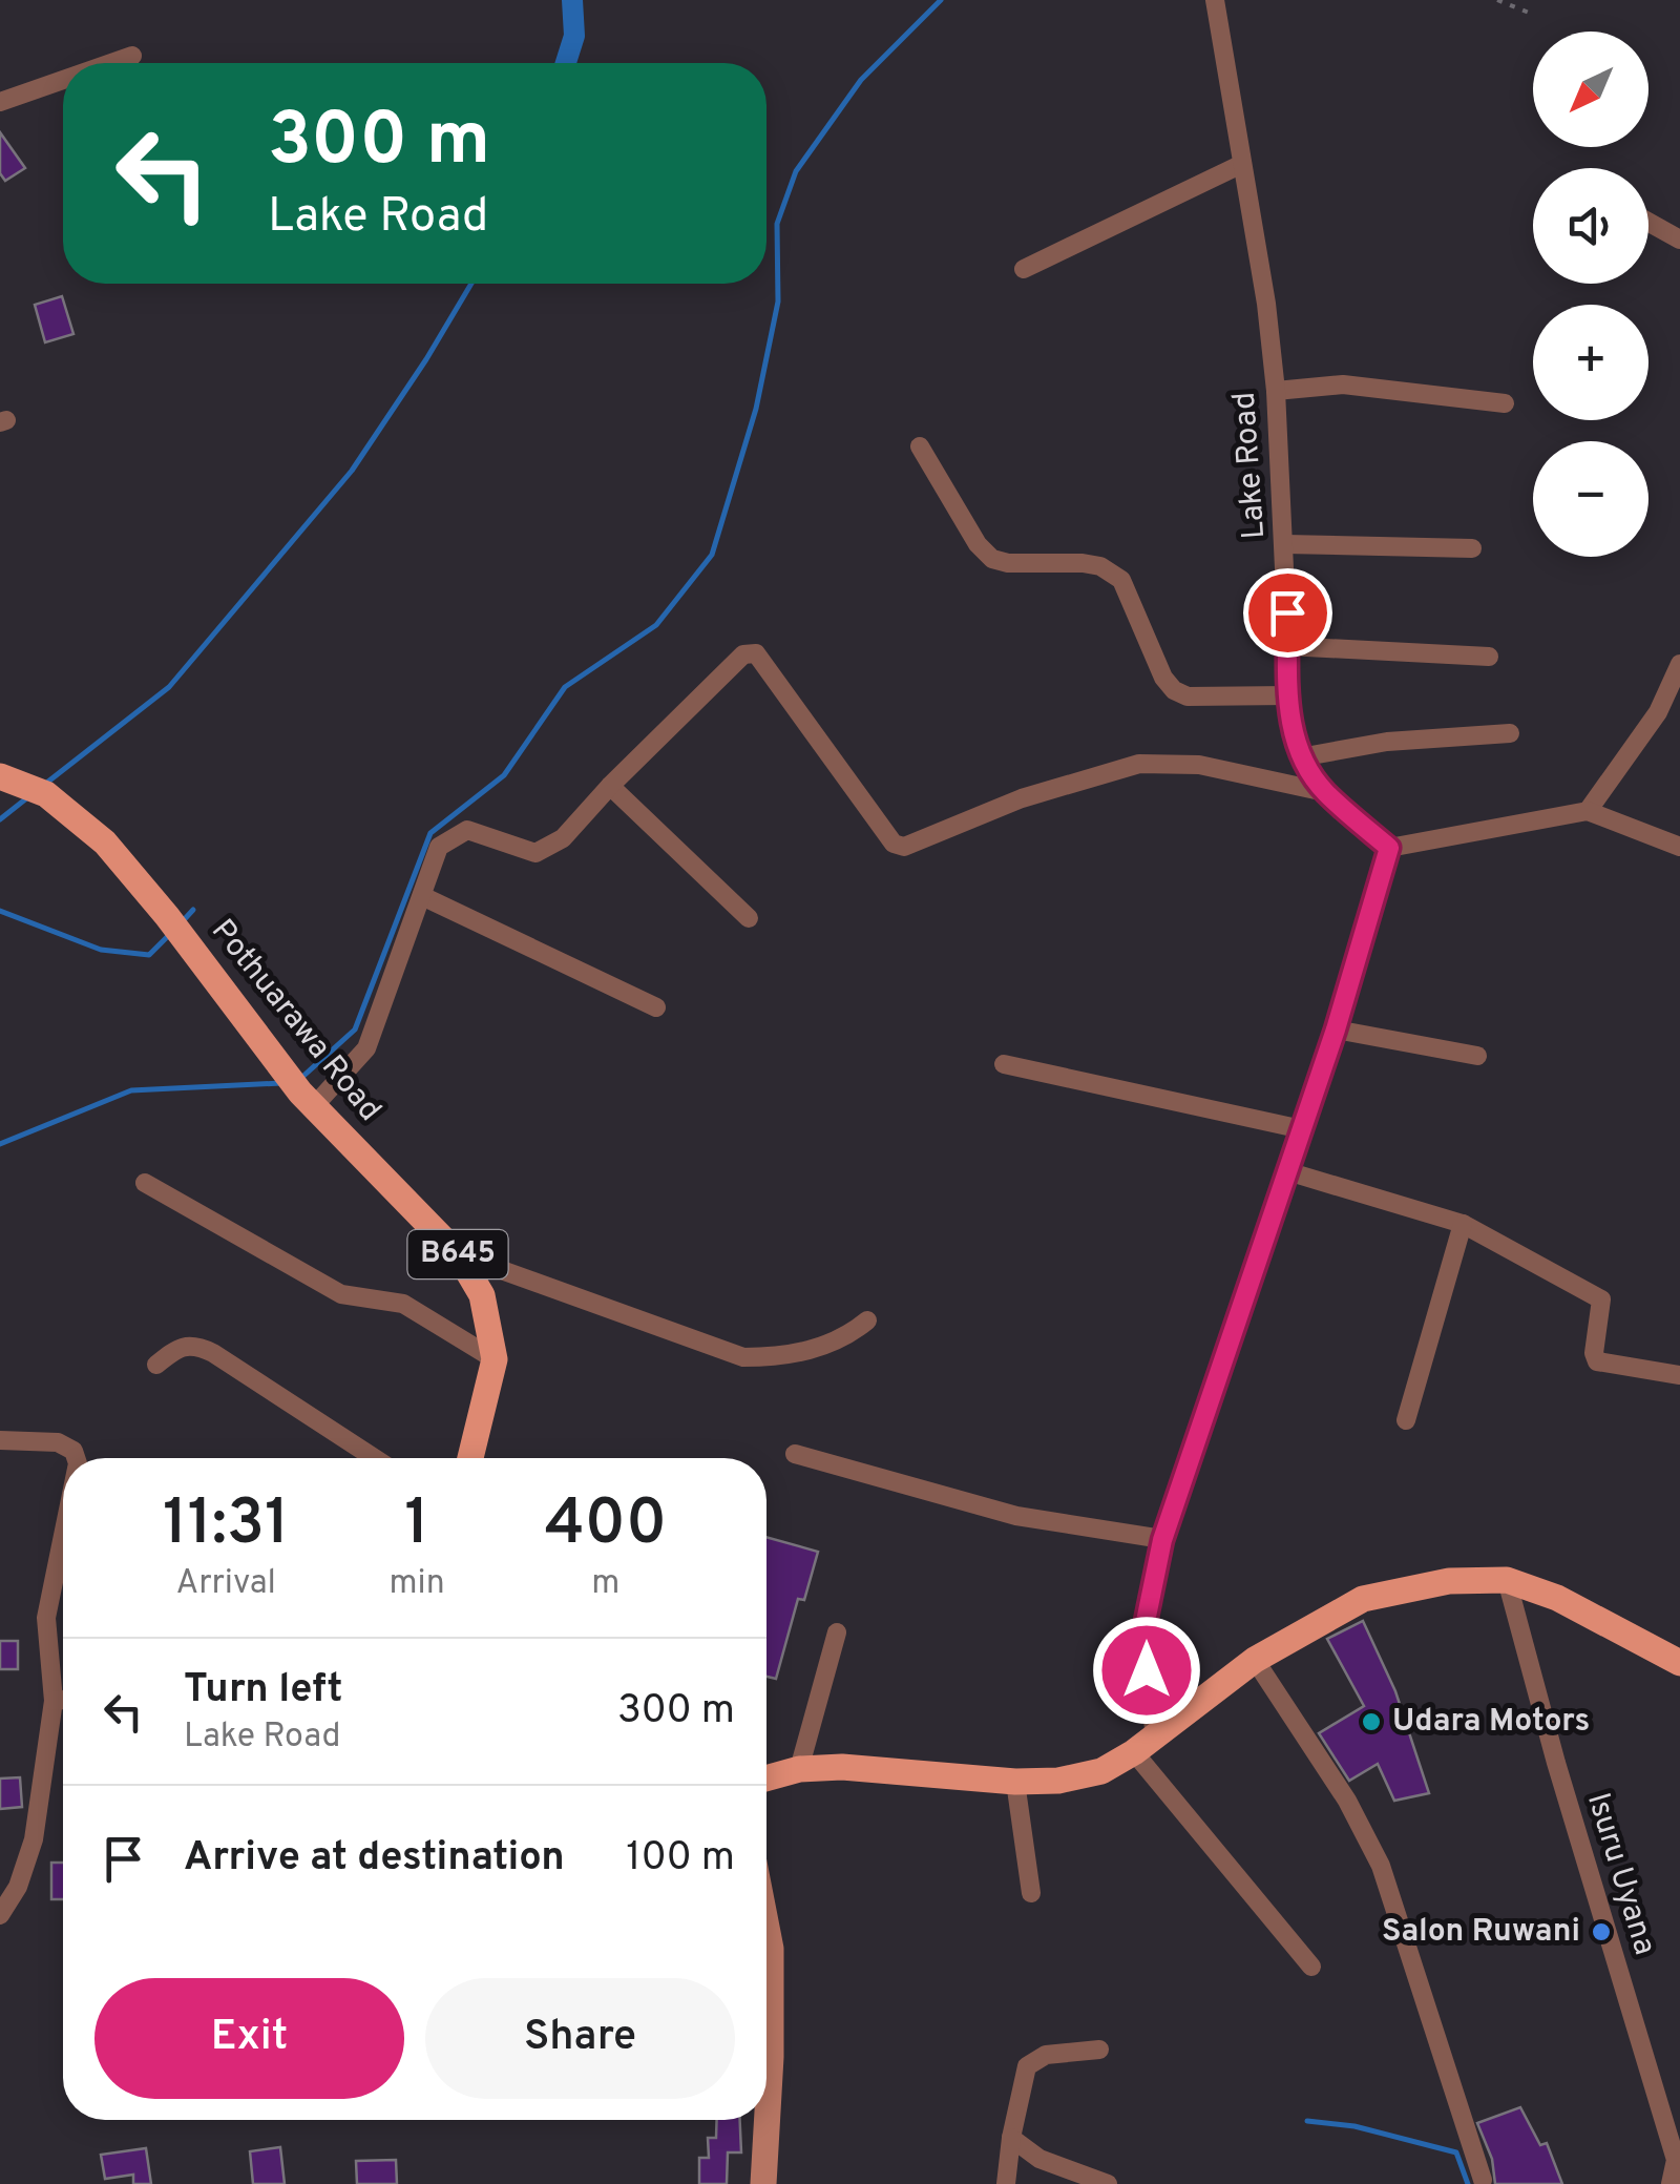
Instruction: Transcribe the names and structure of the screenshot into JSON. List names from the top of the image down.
{
  "streets": {
    "main road": ["Pothuarawa Road", "B645"],
    "street": ["Lake Road", "Isuru Uyana"]
  },
  "places": ["Udara Motors", "Salon Ruwani"],
  "north": "bottom left",
  "page": {
    "map_buttons": ["+", "−"],
    "turn": ["300 m", "Lake Road"],
    "eta": [
      "11:31",
      "Arrival",
      "1",
      "min",
      "400",
      "m"
    ],
    "list": [
      {
        "name": "Turn left",
        "note": "Lake Road",
        "value": "300 m"
      },
      {
        "name": "Arrive at destination",
        "value": "100 m"
      }
    ],
    "buttons": ["Exit", "Share"]
  }
}
